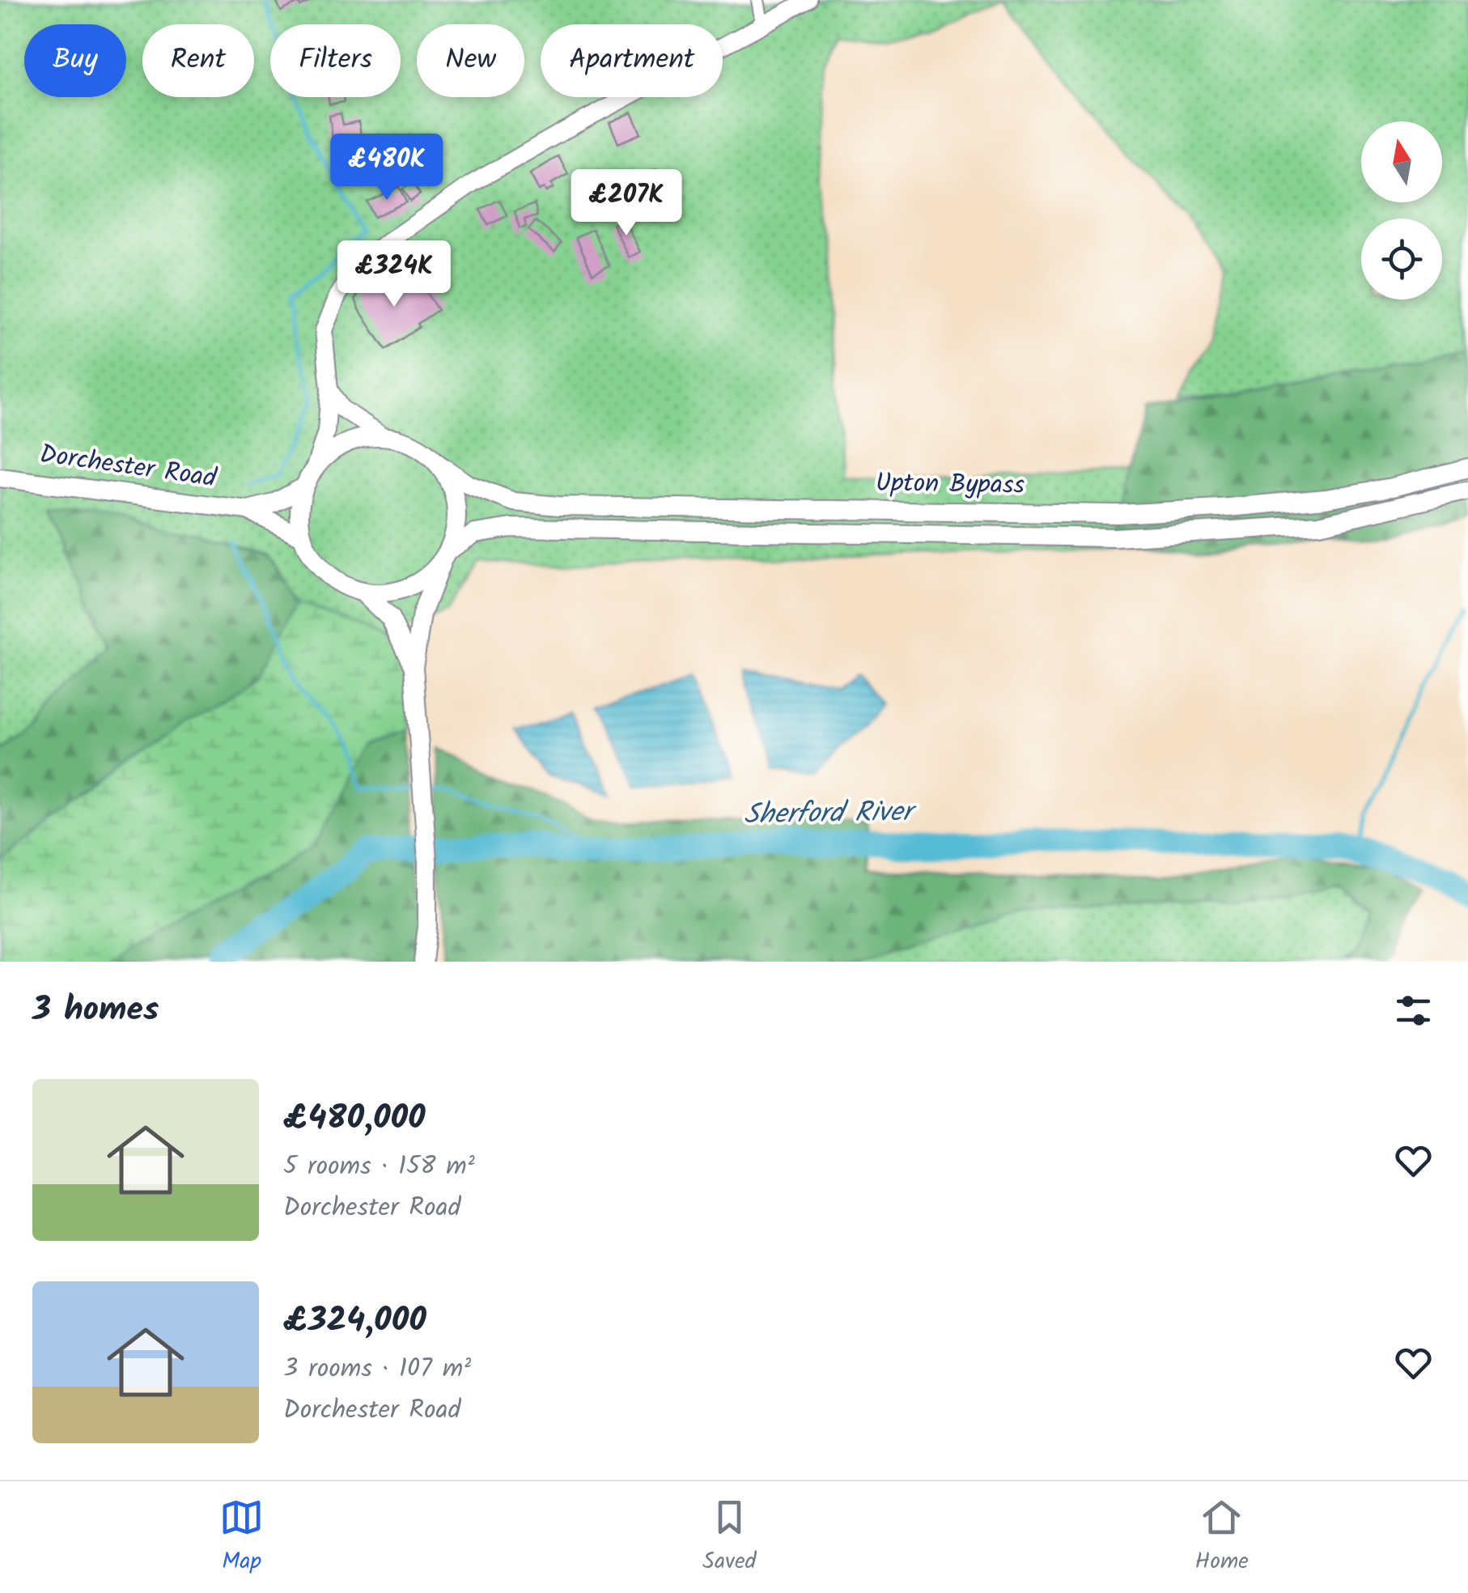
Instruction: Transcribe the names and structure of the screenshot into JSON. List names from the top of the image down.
{
  "streets": {
    "main road": ["Dorchester Road", "Upton Bypass"]
  },
  "crossings": [
    ["Dorchester Road", "Upton Bypass"]
  ],
  "water": ["Sherford River"],
  "north": "top",
  "page": {
    "chip": [
      "Buy",
      "Rent",
      "Filters",
      "New",
      "Apartment"
    ],
    "price": ["£480K", "£207K", "£324K"],
    "heading": "3 homes",
    "list": [
      {
        "name": "£480,000",
        "note": "5 rooms · 158 m² · Dorchester Road"
      },
      {
        "name": "£324,000",
        "note": "3 rooms · 107 m² · Dorchester Road"
      }
    ],
    "tabs": ["Map", "Saved", "Home"]
  }
}
